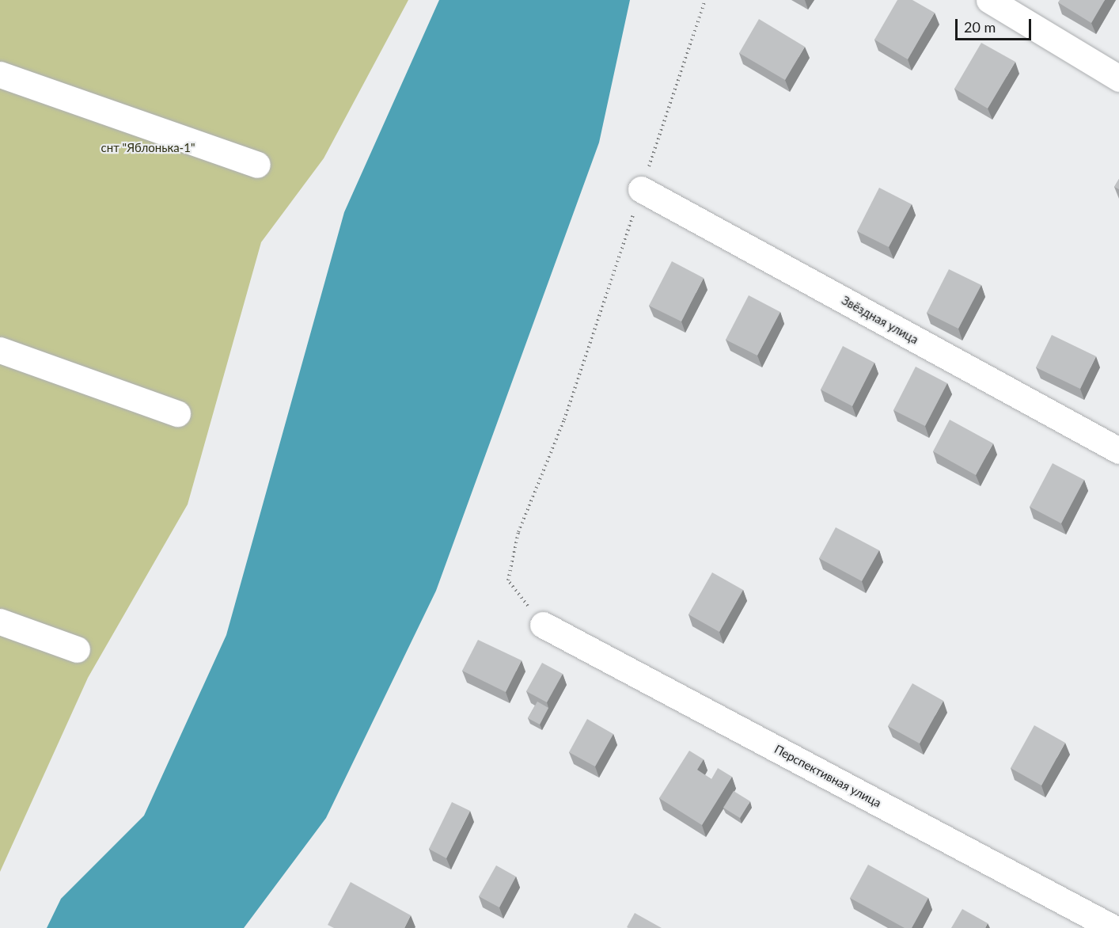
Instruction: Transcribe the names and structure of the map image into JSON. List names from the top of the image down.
{
  "streets": {
    "street": ["Звёздная улица", "Перспективная улица"]
  },
  "parks": ["снт \"Яблонька-1\""],
  "scale_bar": "20 m"
}
